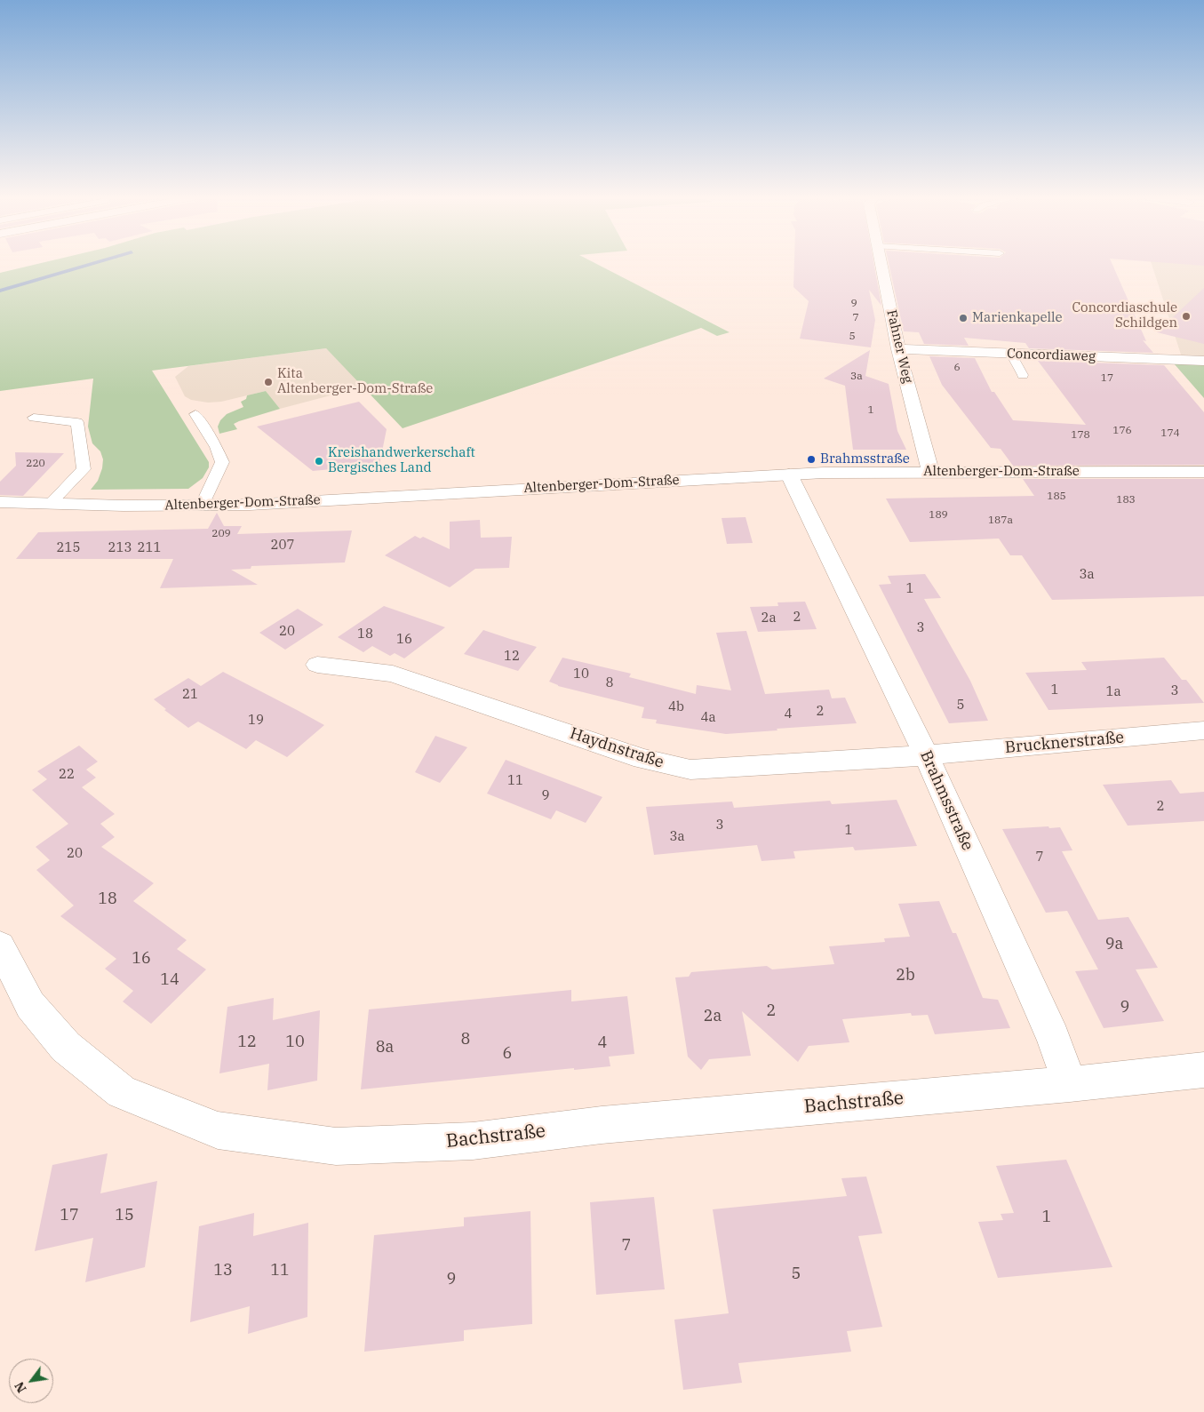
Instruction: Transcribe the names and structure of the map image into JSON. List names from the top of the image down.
{
  "streets": {
    "street": [
      "Fahner Weg",
      "Concordiaweg",
      "Altenberger-Dom-Straße",
      "Brucknerstraße",
      "Haydnstraße",
      "Brahmsstraße",
      "Bachstraße"
    ]
  },
  "crossings": [
    ["Fahner Weg", "Concordiaweg"],
    ["Fahner Weg", "Altenberger-Dom-Straße"],
    ["Altenberger-Dom-Straße", "Brahmsstraße"],
    ["Brucknerstraße", "Haydnstraße"],
    ["Brucknerstraße", "Brahmsstraße"],
    ["Haydnstraße", "Brahmsstraße"],
    ["Brahmsstraße", "Bachstraße"]
  ],
  "places": [
    "Concordiaschule Schildgen",
    "Marienkapelle",
    "Kita Altenberger-Dom-Straße",
    "Brahmsstraße",
    "Kreishandwerkerschaft Bergisches Land"
  ],
  "house_numbers": [
    "9",
    "7",
    "5",
    "6",
    "3a",
    "17",
    "1",
    "176",
    "174",
    "178",
    "220",
    "185",
    "183",
    "189",
    "187a",
    "209",
    "207",
    "215",
    "213",
    "211",
    "3a",
    "1",
    "2",
    "2a",
    "3",
    "20",
    "18",
    "16",
    "12",
    "10",
    "8",
    "1",
    "3",
    "1a",
    "21",
    "5",
    "4b",
    "2",
    "4",
    "4a",
    "19",
    "22",
    "11",
    "9",
    "2",
    "3",
    "1",
    "3a",
    "20",
    "7",
    "18",
    "9a",
    "16",
    "2b",
    "14",
    "9",
    "2",
    "2a",
    "8",
    "12",
    "10",
    "4",
    "8a",
    "6",
    "17",
    "15",
    "1",
    "7",
    "13",
    "11",
    "5",
    "9"
  ],
  "north": "bottom left"
}
